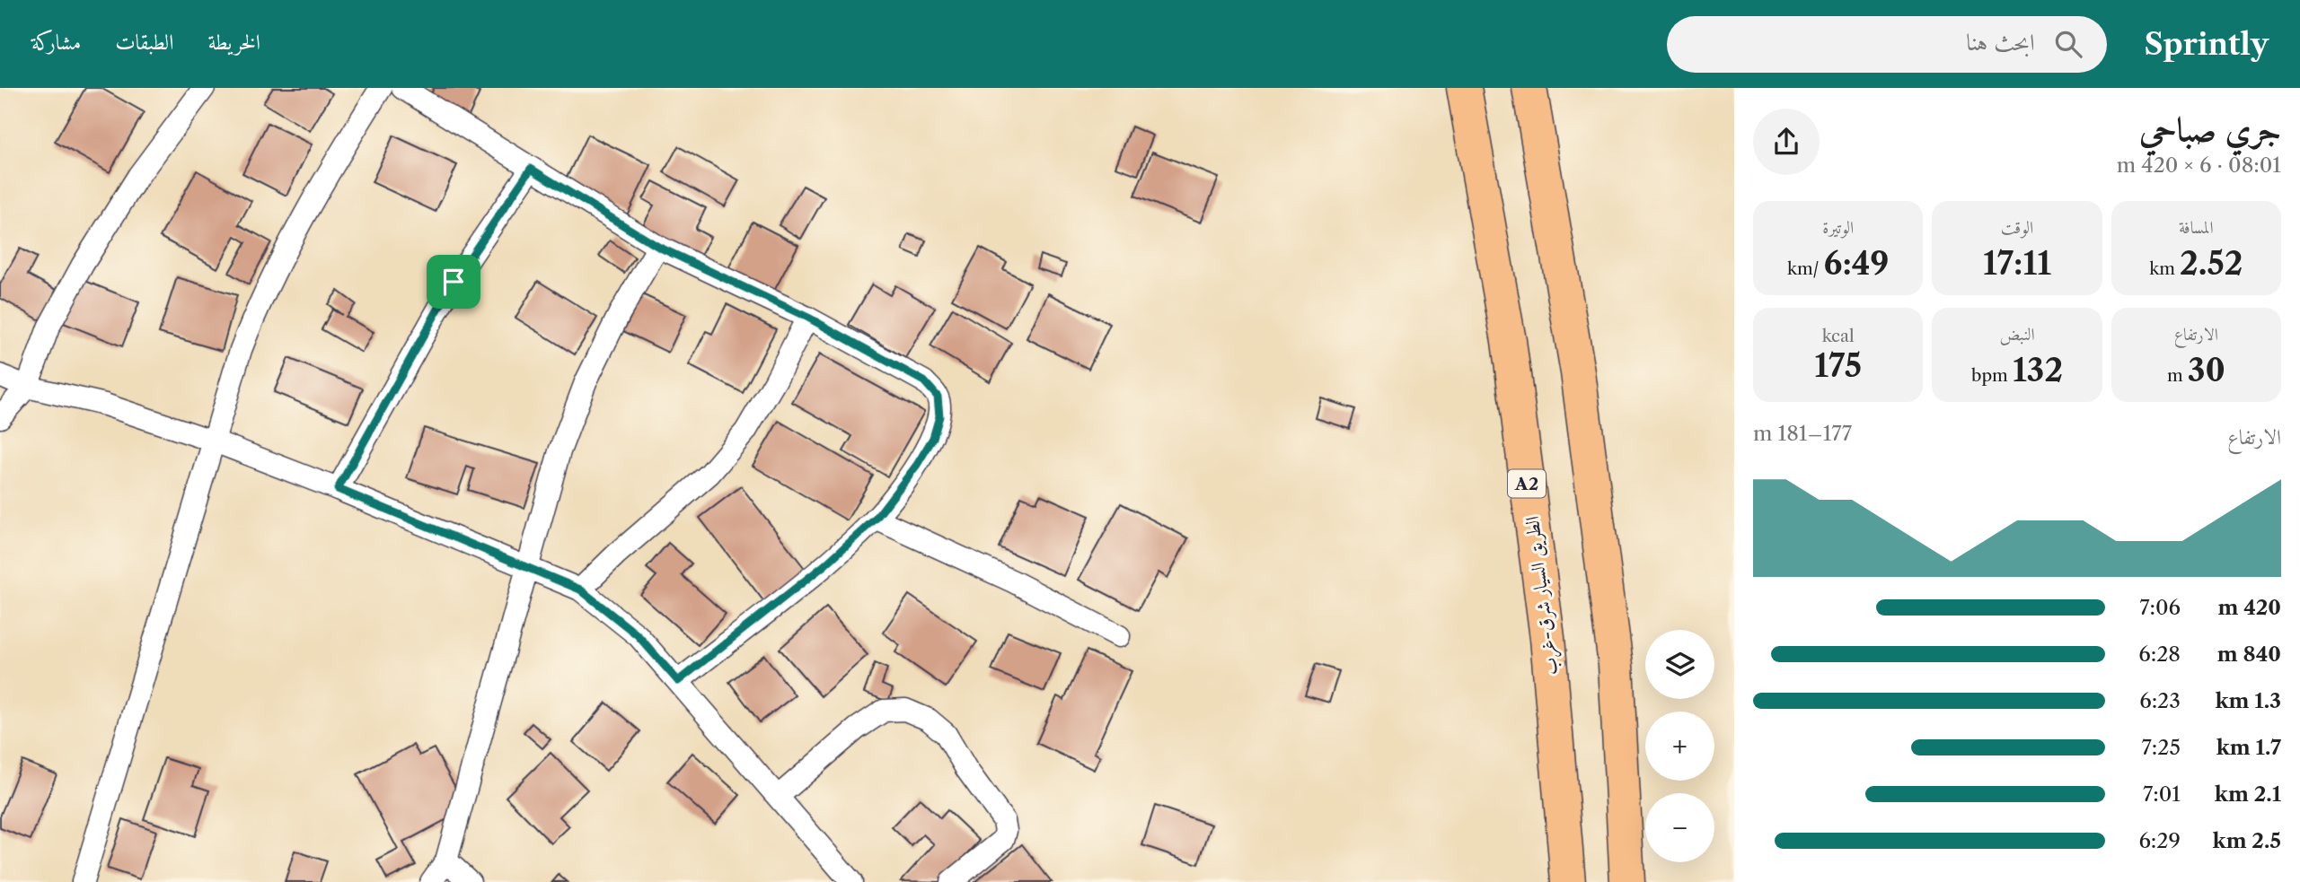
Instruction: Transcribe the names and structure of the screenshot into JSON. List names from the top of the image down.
{
  "streets": {
    "highway": ["A2", "الطريق السيار شرق-غرب"]
  },
  "page": {
    "header": "Sprintly",
    "search": "ابحث هنا",
    "nav": ["الخريطة", "الطبقات", "مشاركة"],
    "heading": ["جري صباحي", "08:01 · 6 × 420 m"],
    "stats": [
      ["المسافة", "2.52 km"],
      ["الوقت", "17:11"],
      ["الوتيرة", "6:49 /km"],
      ["الارتفاع", "30 m"],
      ["النبض", "132 bpm"],
      ["kcal", "175"]
    ],
    "chart": ["الارتفاع", "177–181 m"],
    "list": [
      {
        "name": "420 m",
        "note": "7:06"
      },
      {
        "name": "840 m",
        "note": "6:28"
      },
      {
        "name": "1.3 km",
        "note": "6:23"
      },
      {
        "name": "1.7 km",
        "note": "7:25"
      },
      {
        "name": "2.1 km",
        "note": "7:01"
      },
      {
        "name": "2.5 km",
        "note": "6:29"
      }
    ],
    "map_buttons": ["+", "−"]
  }
}
